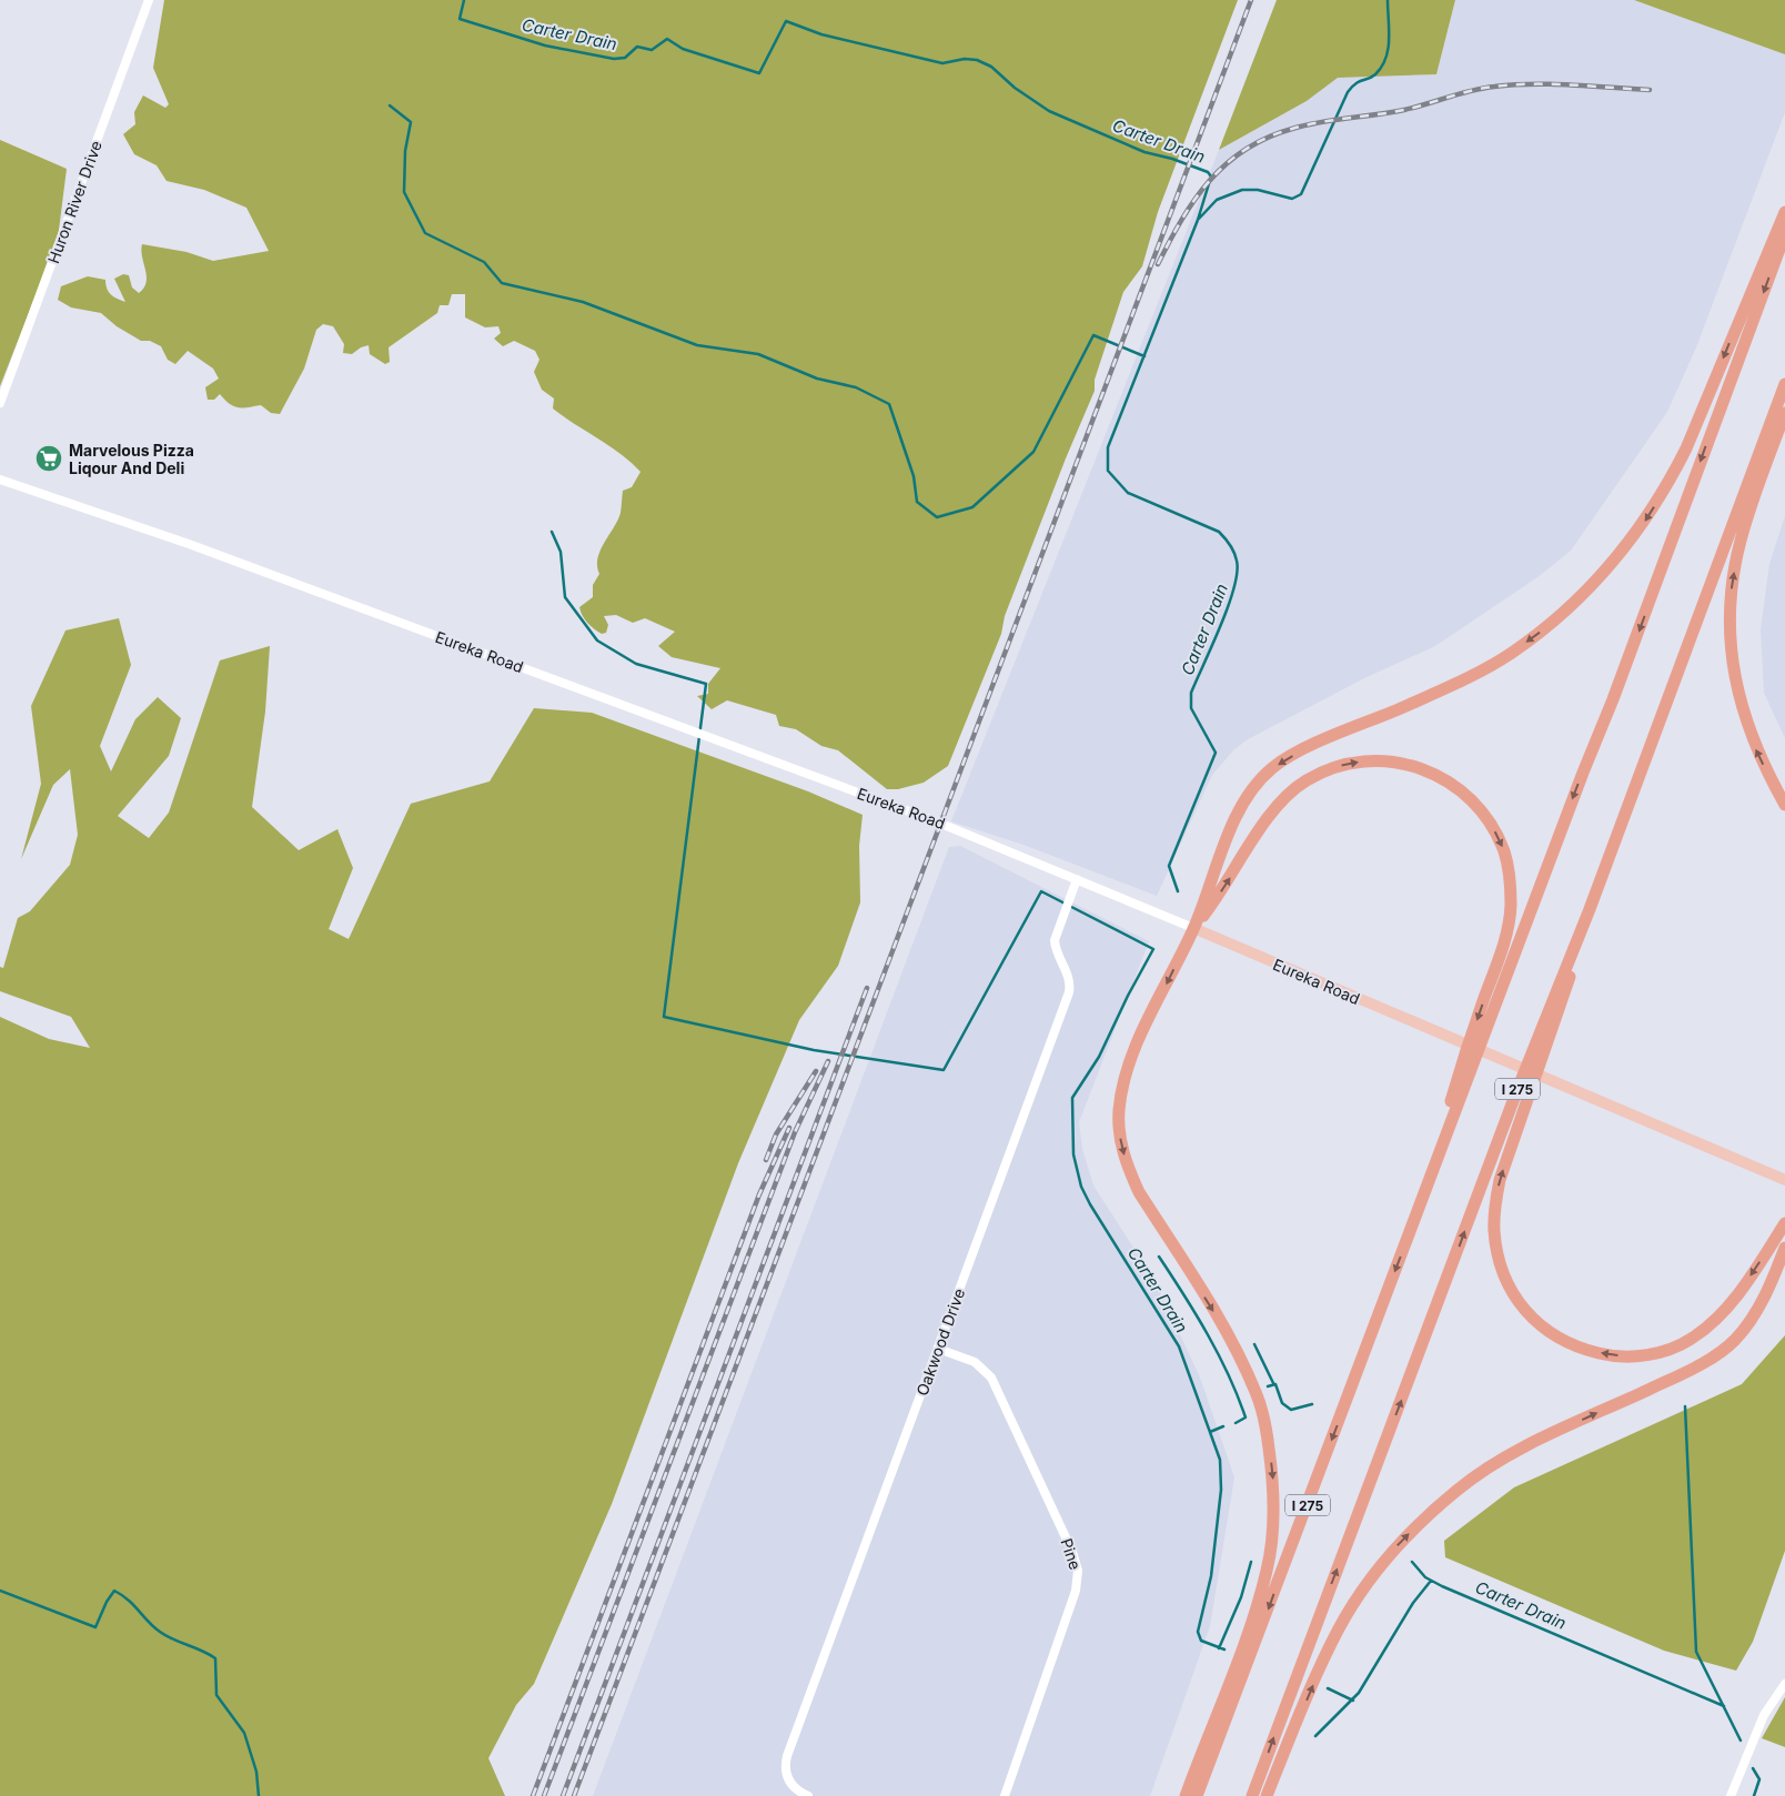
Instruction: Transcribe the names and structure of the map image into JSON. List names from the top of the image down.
{
  "streets": {
    "highway": ["I 275"],
    "main road": ["Eureka Road"],
    "street": ["Huron River Drive", "Oakwood Drive", "Pine"]
  },
  "crossings": [
    ["Eureka Road", "Oakwood Drive"],
    ["Oakwood Drive", "Pine"]
  ],
  "water": ["Carter Drain"],
  "places": {
    "supermarket": ["Marvelous Pizza Liqour And Deli"]
  }
}
